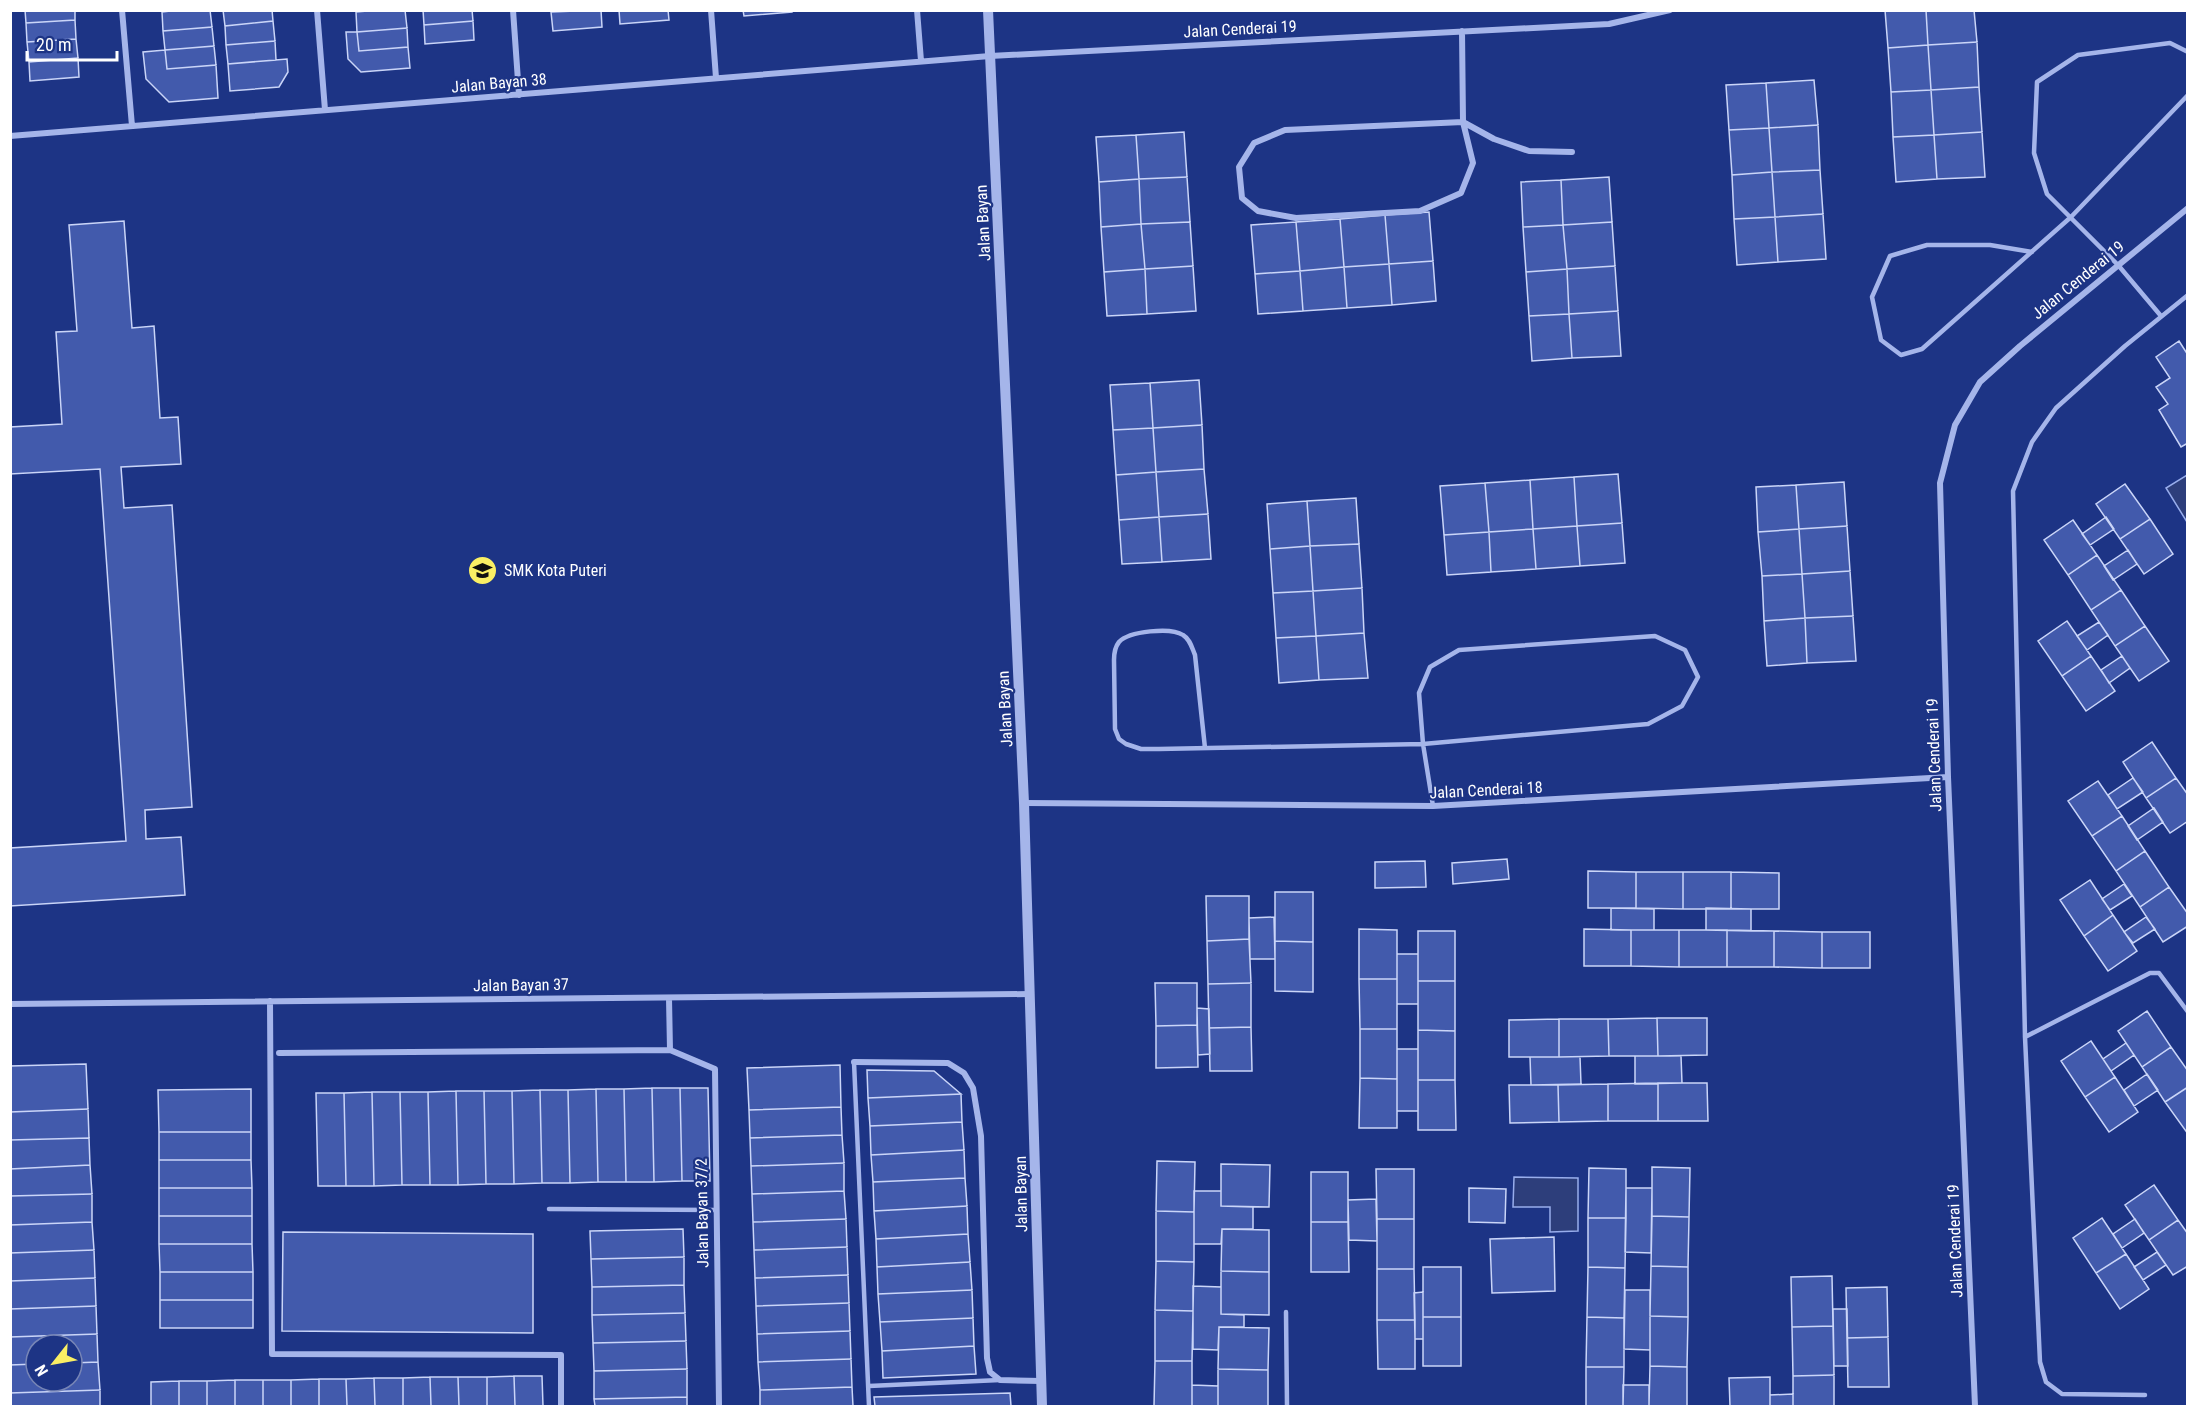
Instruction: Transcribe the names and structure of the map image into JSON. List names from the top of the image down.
{
  "streets": {
    "street": [
      "Jalan Cenderai 19",
      "Jalan Bayan 38",
      "Jalan Bayan",
      "Jalan Cenderai 18",
      "Jalan Bayan 37",
      "Jalan Bayan 37/2"
    ]
  },
  "crossings": [
    ["Jalan Cenderai 19", "Jalan Bayan 38"],
    ["Jalan Cenderai 19", "Jalan Bayan"],
    ["Jalan Cenderai 19", "Jalan Cenderai 18"],
    ["Jalan Bayan 38", "Jalan Bayan"],
    ["Jalan Bayan", "Jalan Cenderai 18"],
    ["Jalan Bayan", "Jalan Bayan 37"]
  ],
  "places": {
    "school or university": ["SMK Kota Puteri"]
  },
  "scale_bar": "20 m",
  "north": "bottom left"
}
